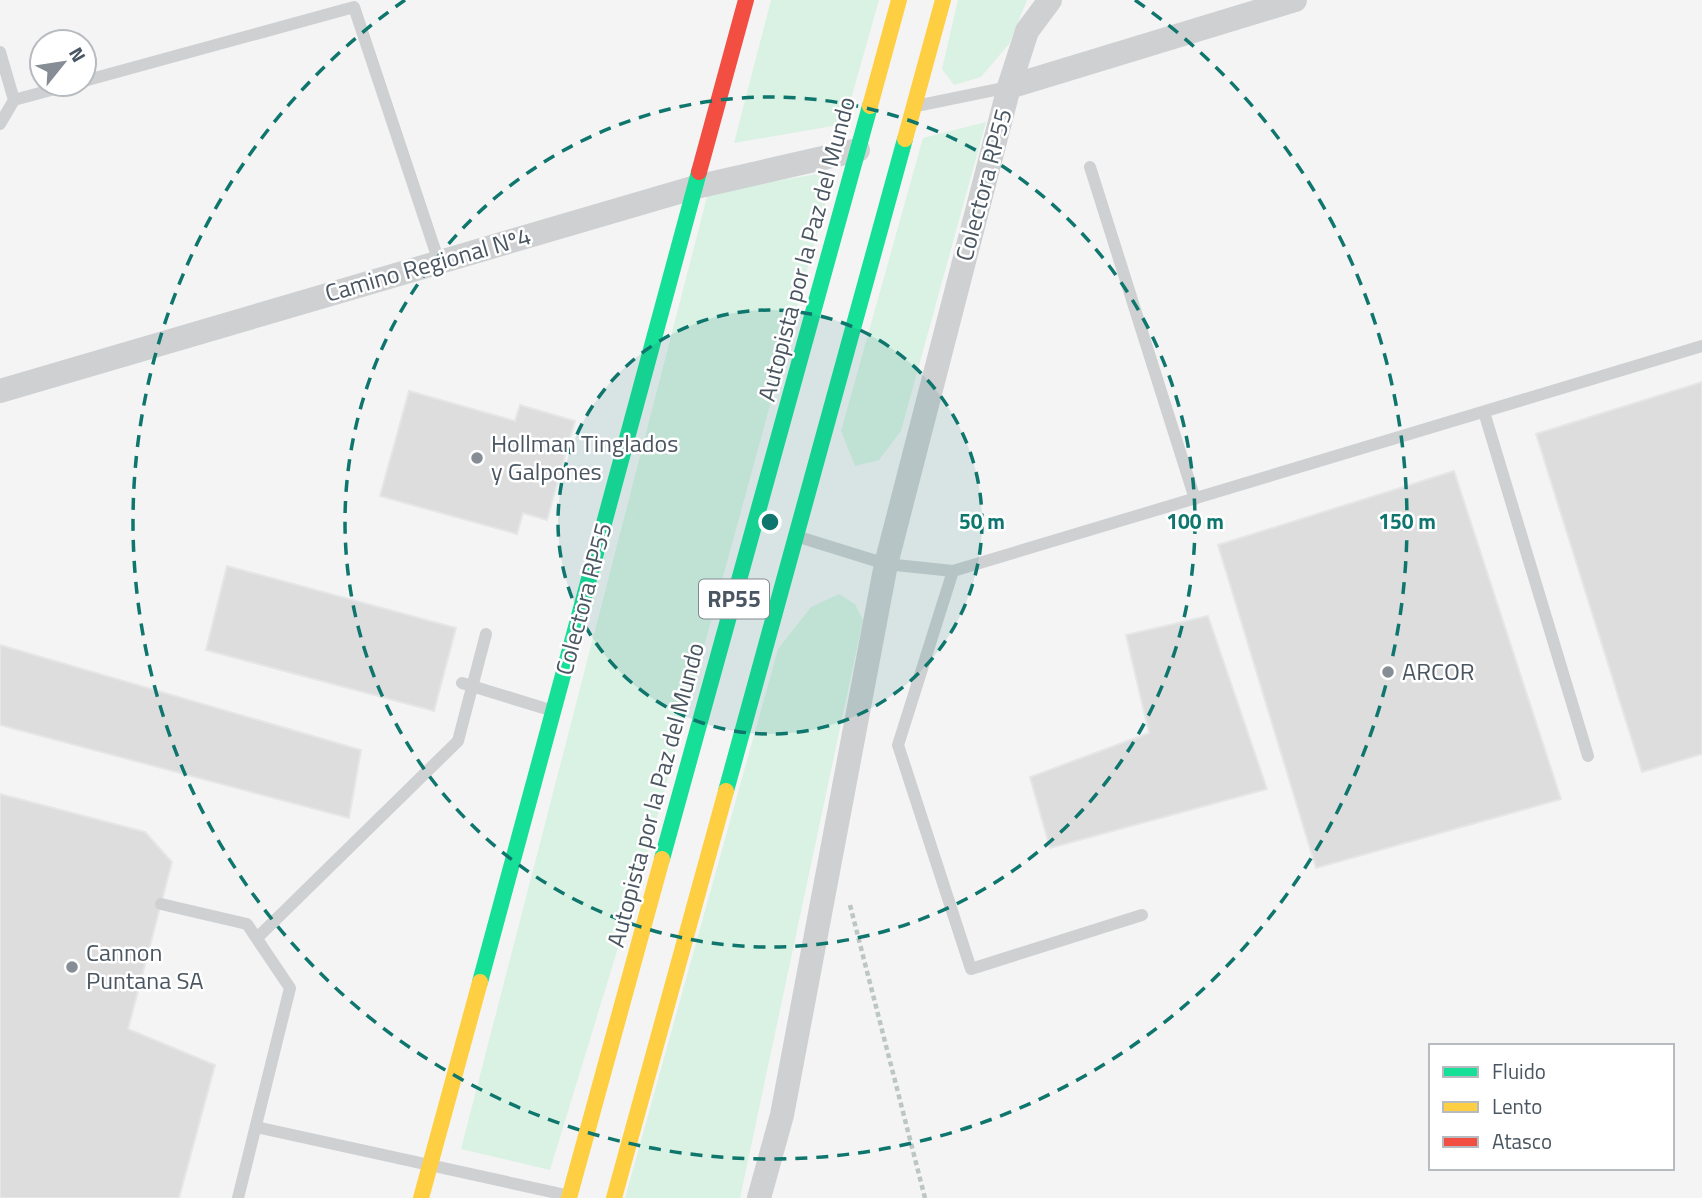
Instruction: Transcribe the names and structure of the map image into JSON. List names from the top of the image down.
{
  "streets": {
    "main road": ["Colectora RP55", "Autopista por la Paz del Mundo", "RP55"],
    "street": ["Camino Regional Nº4"]
  },
  "crossings": [
    ["Colectora RP55", "Camino Regional Nº4"],
    ["Autopista por la Paz del Mundo", "Camino Regional Nº4"]
  ],
  "places": ["Hollman Tinglados y Galpones", "ARCOR", "Cannon Puntana SA"],
  "legend": ["Fluido", "Lento", "Atasco"],
  "north": "top right",
  "rings": ["50 m", "100 m", "150 m"]
}
